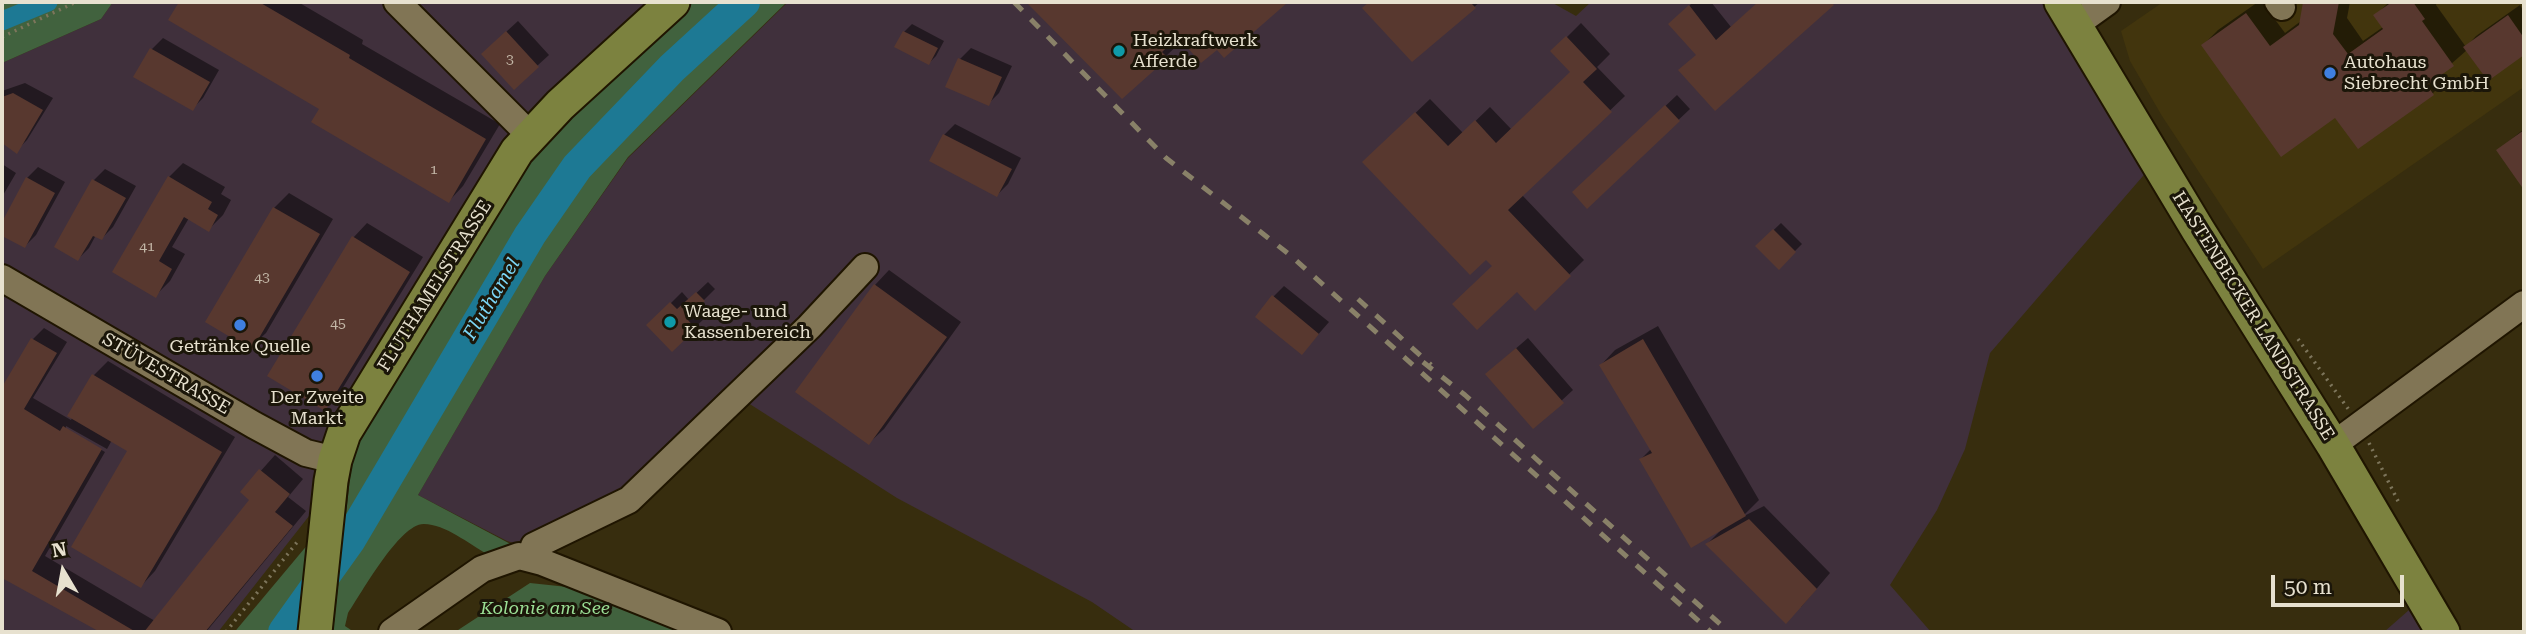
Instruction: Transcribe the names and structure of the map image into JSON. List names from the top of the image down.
{
  "streets": {
    "main road": ["FLUTHAMELSTRASSE", "HASTENBECKER LANDSTRASSE"],
    "street": ["STÜVESTRASSE"]
  },
  "crossings": [
    ["FLUTHAMELSTRASSE", "STÜVESTRASSE"]
  ],
  "water": ["Fluthamel"],
  "parks": ["Kolonie am See"],
  "places": [
    "Heizkraftwerk Afferde",
    "Autohaus Siebrecht GmbH",
    "Waage- und Kassenbereich",
    "Getränke Quelle",
    "Der Zweite Markt"
  ],
  "house_numbers": [
    "3",
    "1",
    "41",
    "43",
    "45"
  ],
  "scale_bar": "50 m",
  "north": "top"
}
